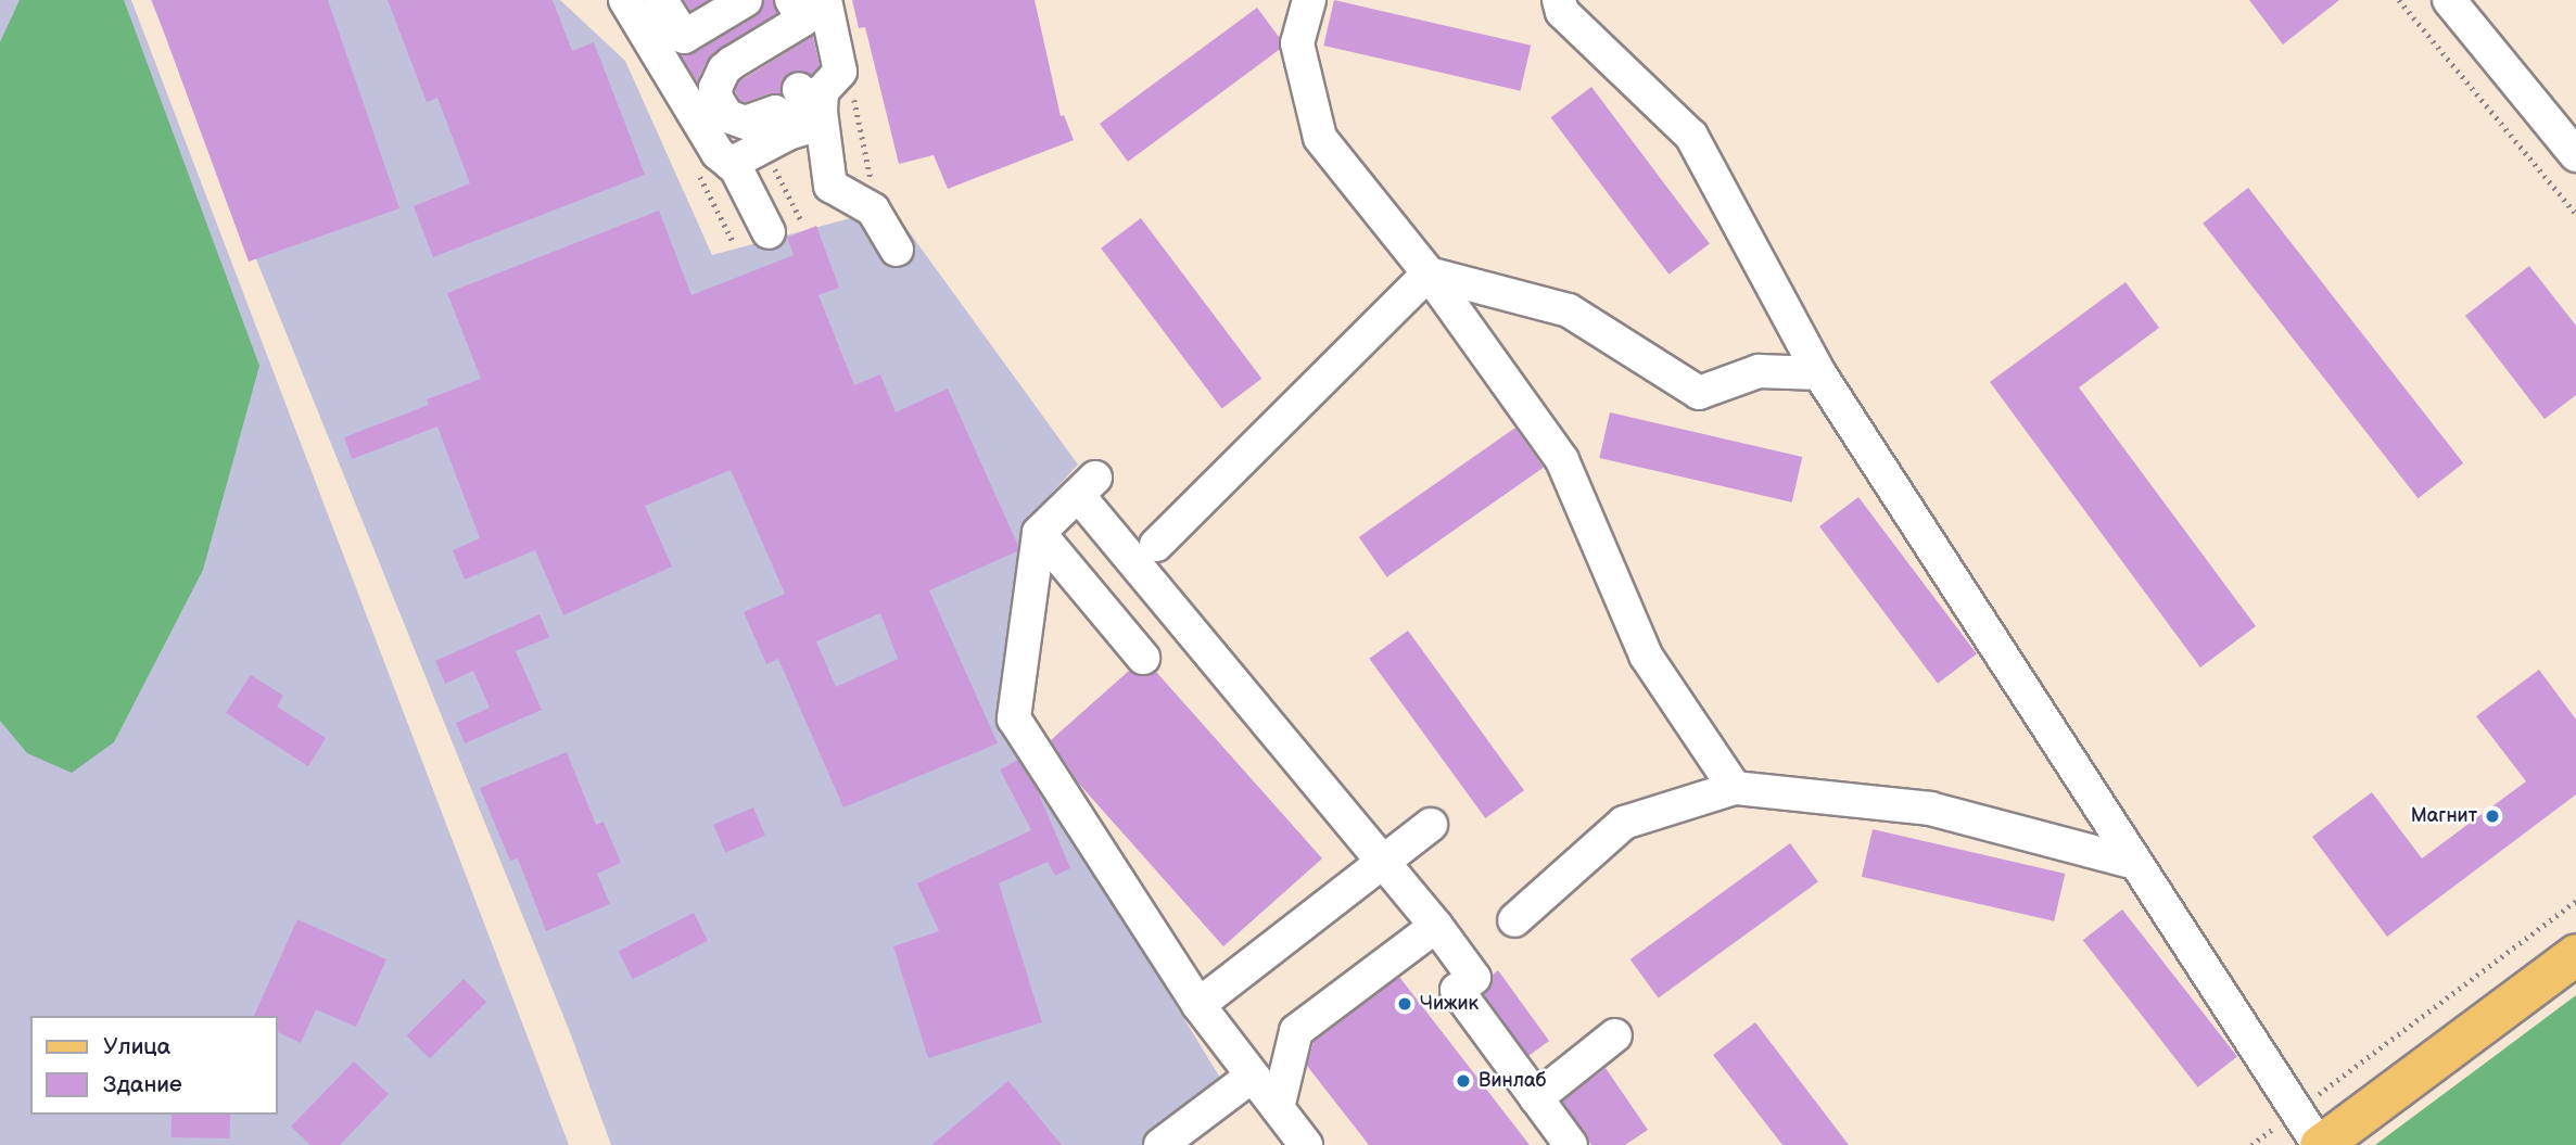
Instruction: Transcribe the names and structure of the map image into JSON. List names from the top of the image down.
{
  "places": ["Магнит", "Чижик", "Винлаб"],
  "legend": ["Улица", "Здание"]
}
